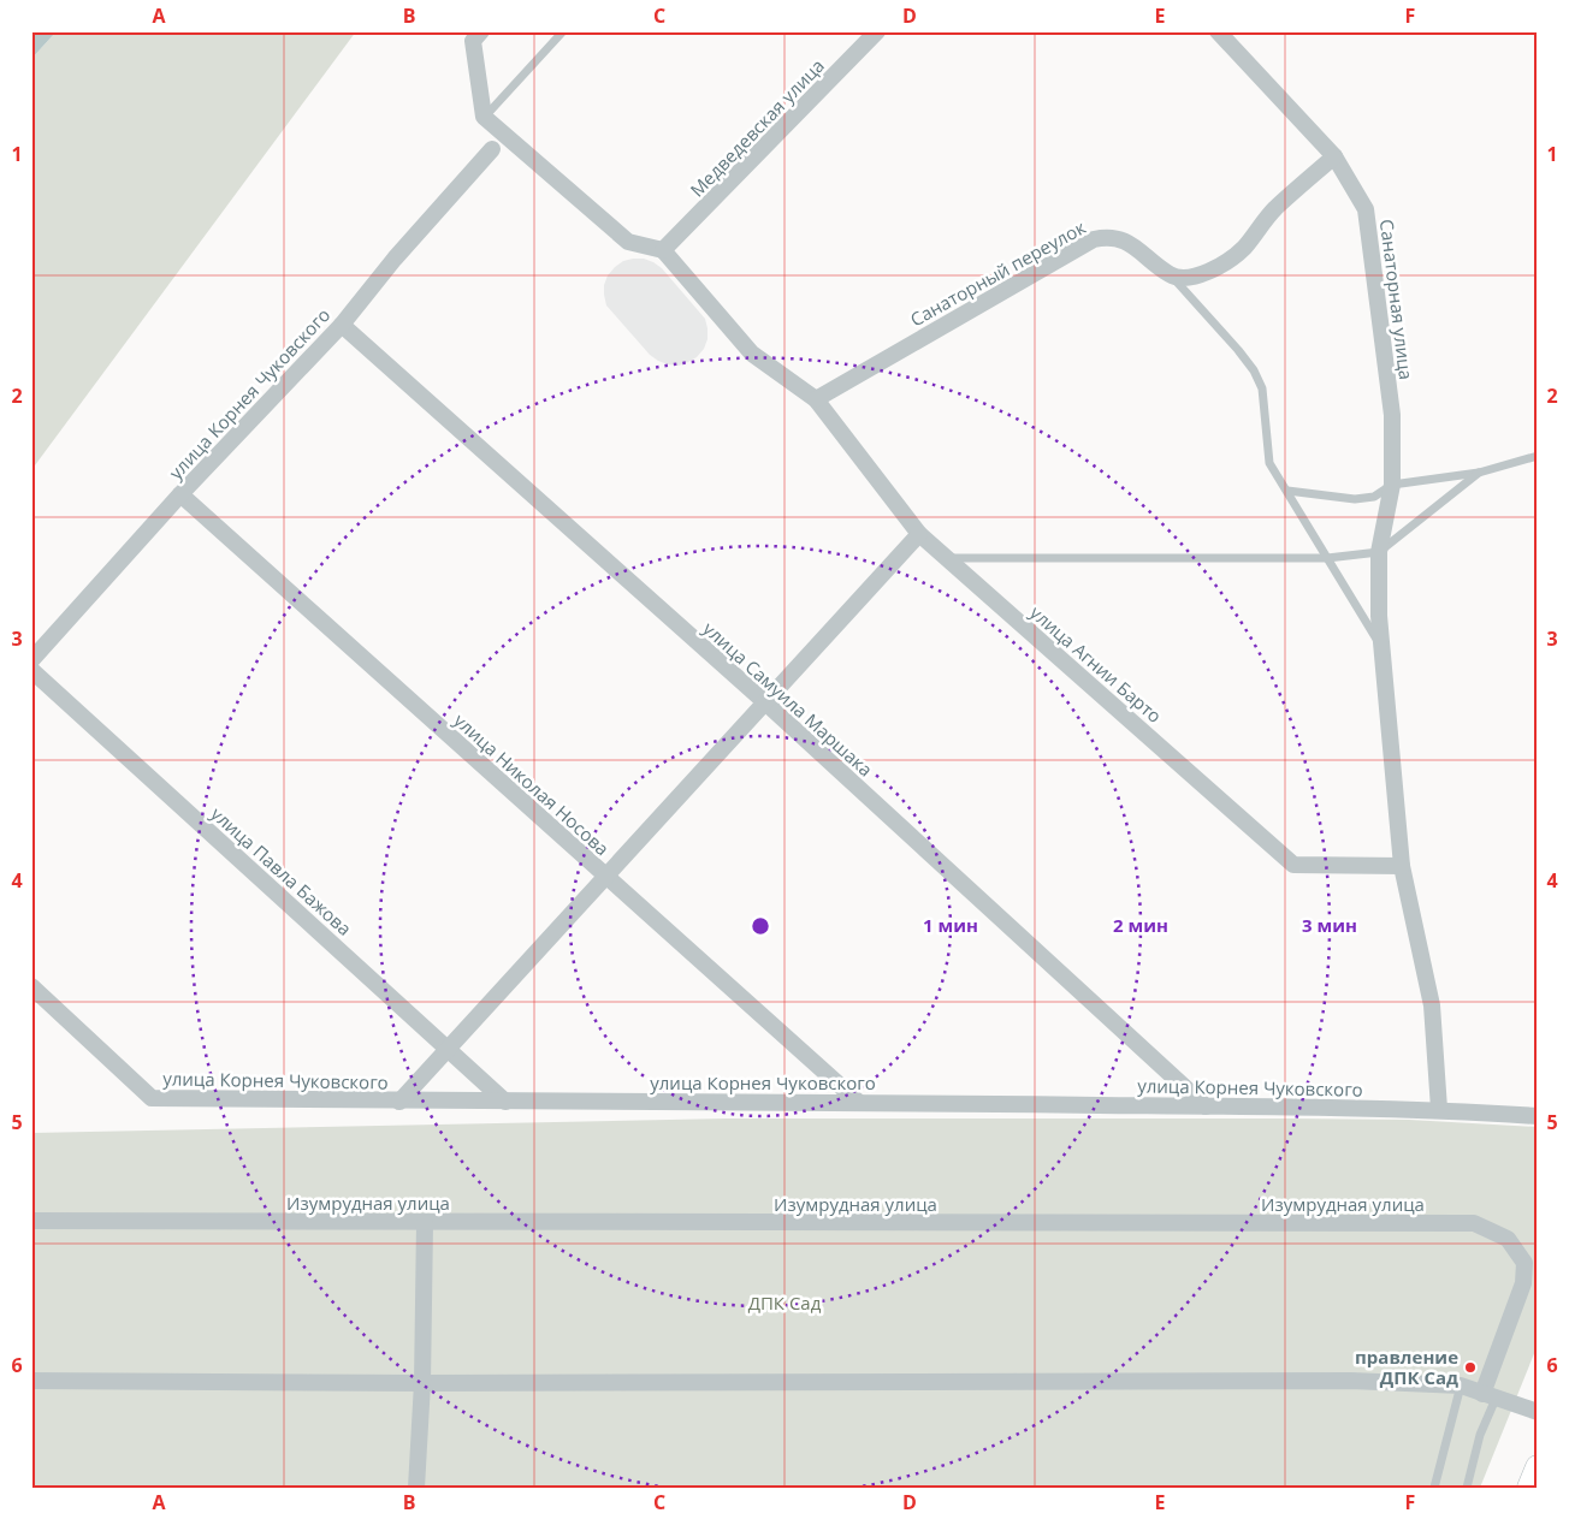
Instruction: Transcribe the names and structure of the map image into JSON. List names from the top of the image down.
{
  "streets": {
    "street": [
      "Медведевская улица",
      "Санаторный переулок",
      "Санаторная улица",
      "улица Корнея Чуковского",
      "улица Агнии Барто",
      "улица Самуила Маршака",
      "улица Николая Носова",
      "улица Павла Бажова",
      "Изумрудная улица"
    ]
  },
  "crossings": [
    ["Медведевская улица", "улица Агнии Барто"],
    ["Санаторный переулок", "улица Агнии Барто"],
    ["Санаторная улица", "улица Корнея Чуковского"],
    ["Санаторная улица", "улица Агнии Барто"],
    ["улица Корнея Чуковского", "улица Самуила Маршака"],
    ["улица Корнея Чуковского", "улица Николая Носова"],
    ["улица Корнея Чуковского", "улица Павла Бажова"]
  ],
  "parks": ["ДПК Сад"],
  "places": ["правление ДПК Сад"],
  "grid": {
    "columns": [
      "A",
      "B",
      "C",
      "D",
      "E",
      "F"
    ],
    "rows": [
      "1",
      "2",
      "3",
      "4",
      "5",
      "6"
    ]
  },
  "rings": ["1 мин", "2 мин", "3 мин"]
}
